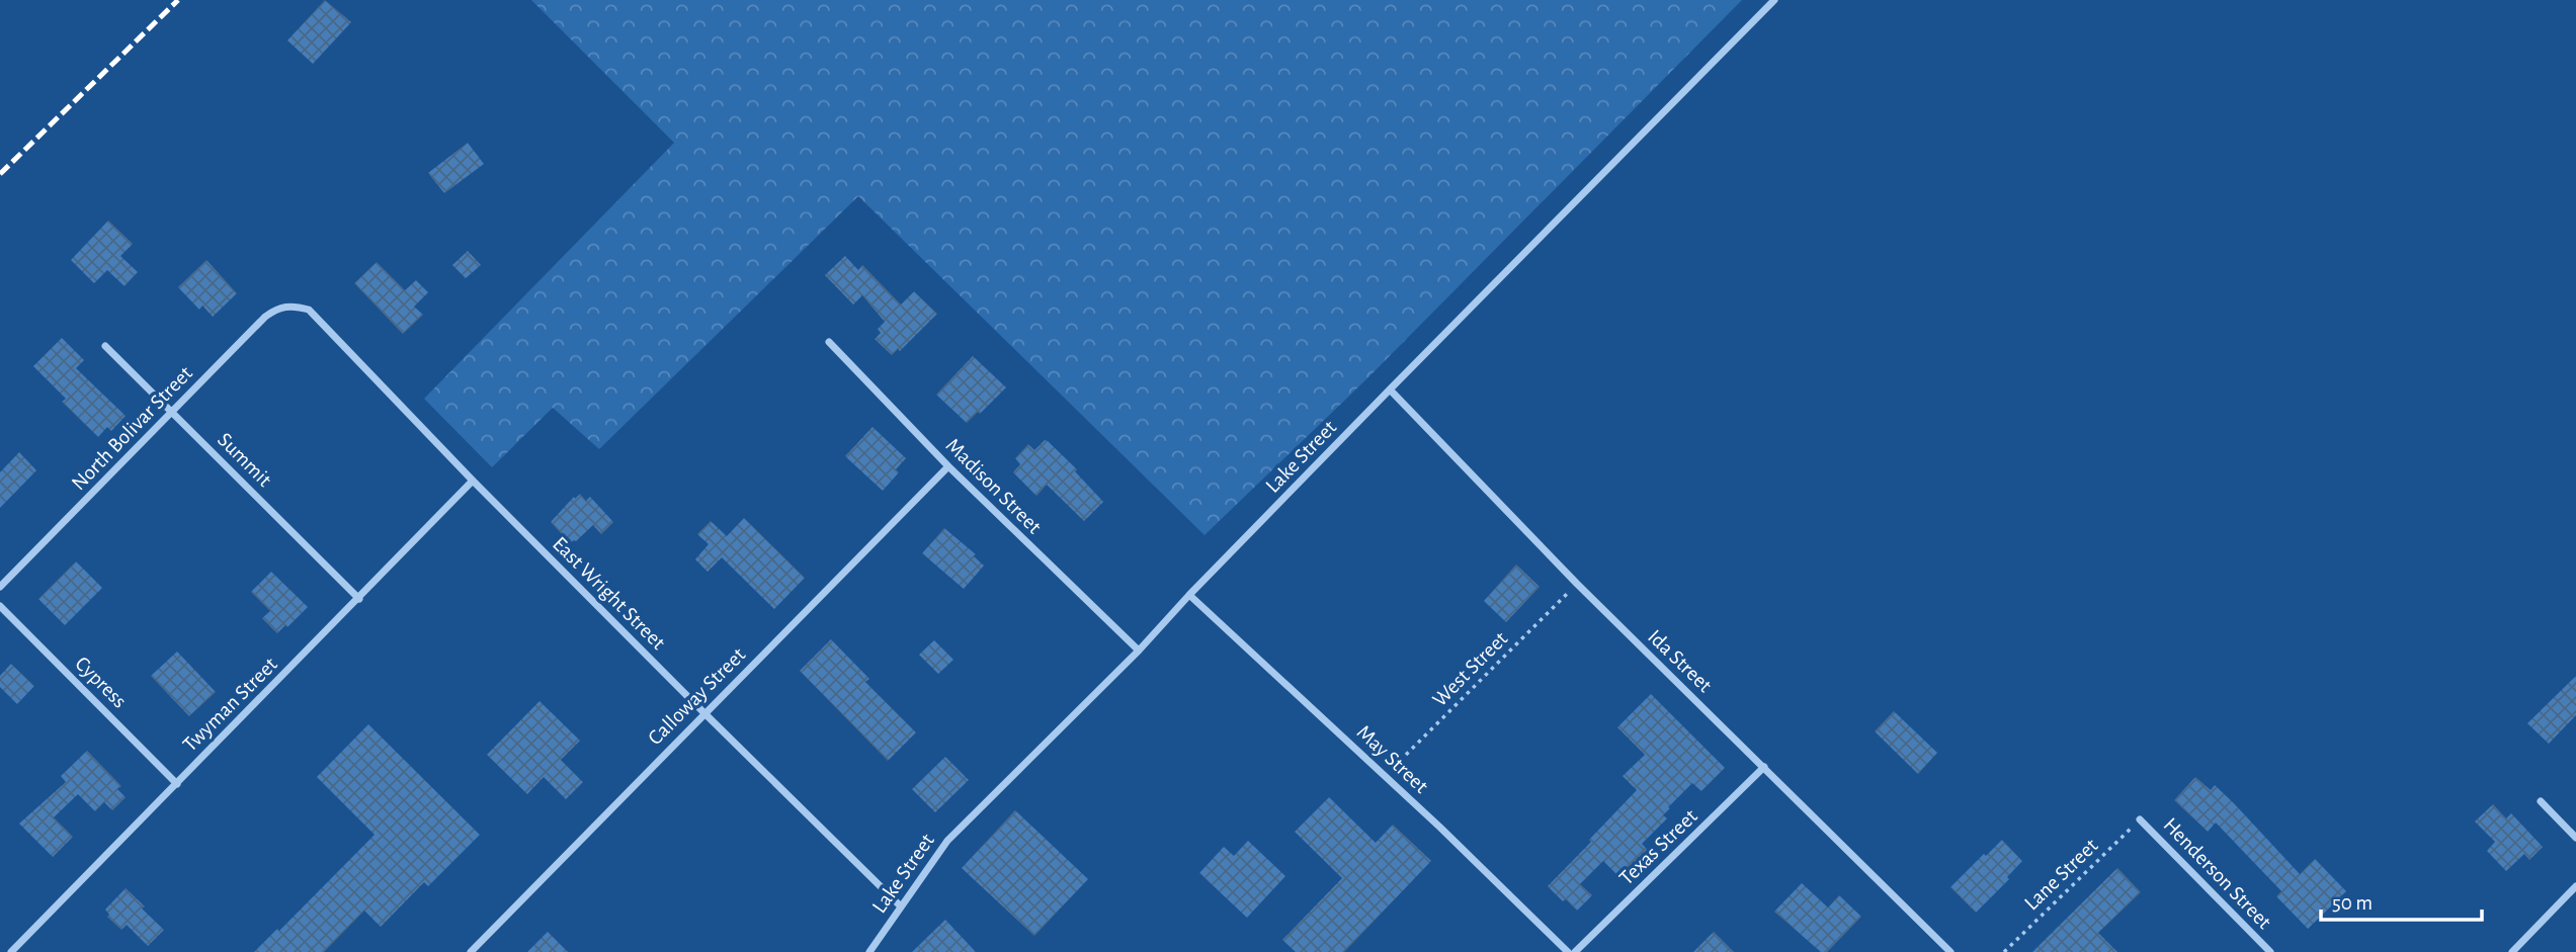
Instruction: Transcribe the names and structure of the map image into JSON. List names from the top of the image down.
{
  "streets": {
    "street": [
      "North Bolivar Street",
      "Lake Street",
      "Summit",
      "Madison Street",
      "East Wright Street",
      "Ida Street",
      "Cypress",
      "Calloway Street",
      "Twyman Street",
      "May Street",
      "Texas Street",
      "Henderson Street"
    ],
    "path": ["West Street", "Lane Street"]
  },
  "crossings": [
    ["North Bolivar Street", "Summit"],
    ["North Bolivar Street", "East Wright Street"],
    ["Lake Street", "Madison Street"],
    ["Lake Street", "East Wright Street"],
    ["Lake Street", "Ida Street"],
    ["Lake Street", "May Street"],
    ["Summit", "Twyman Street"],
    ["Madison Street", "Calloway Street"],
    ["East Wright Street", "Calloway Street"],
    ["East Wright Street", "Twyman Street"],
    ["Ida Street", "West Street"],
    ["Ida Street", "Texas Street"],
    ["West Street", "May Street"],
    ["Cypress", "Twyman Street"],
    ["Henderson Street", "Lane Street"]
  ],
  "scale_bar": "50 m"
}
